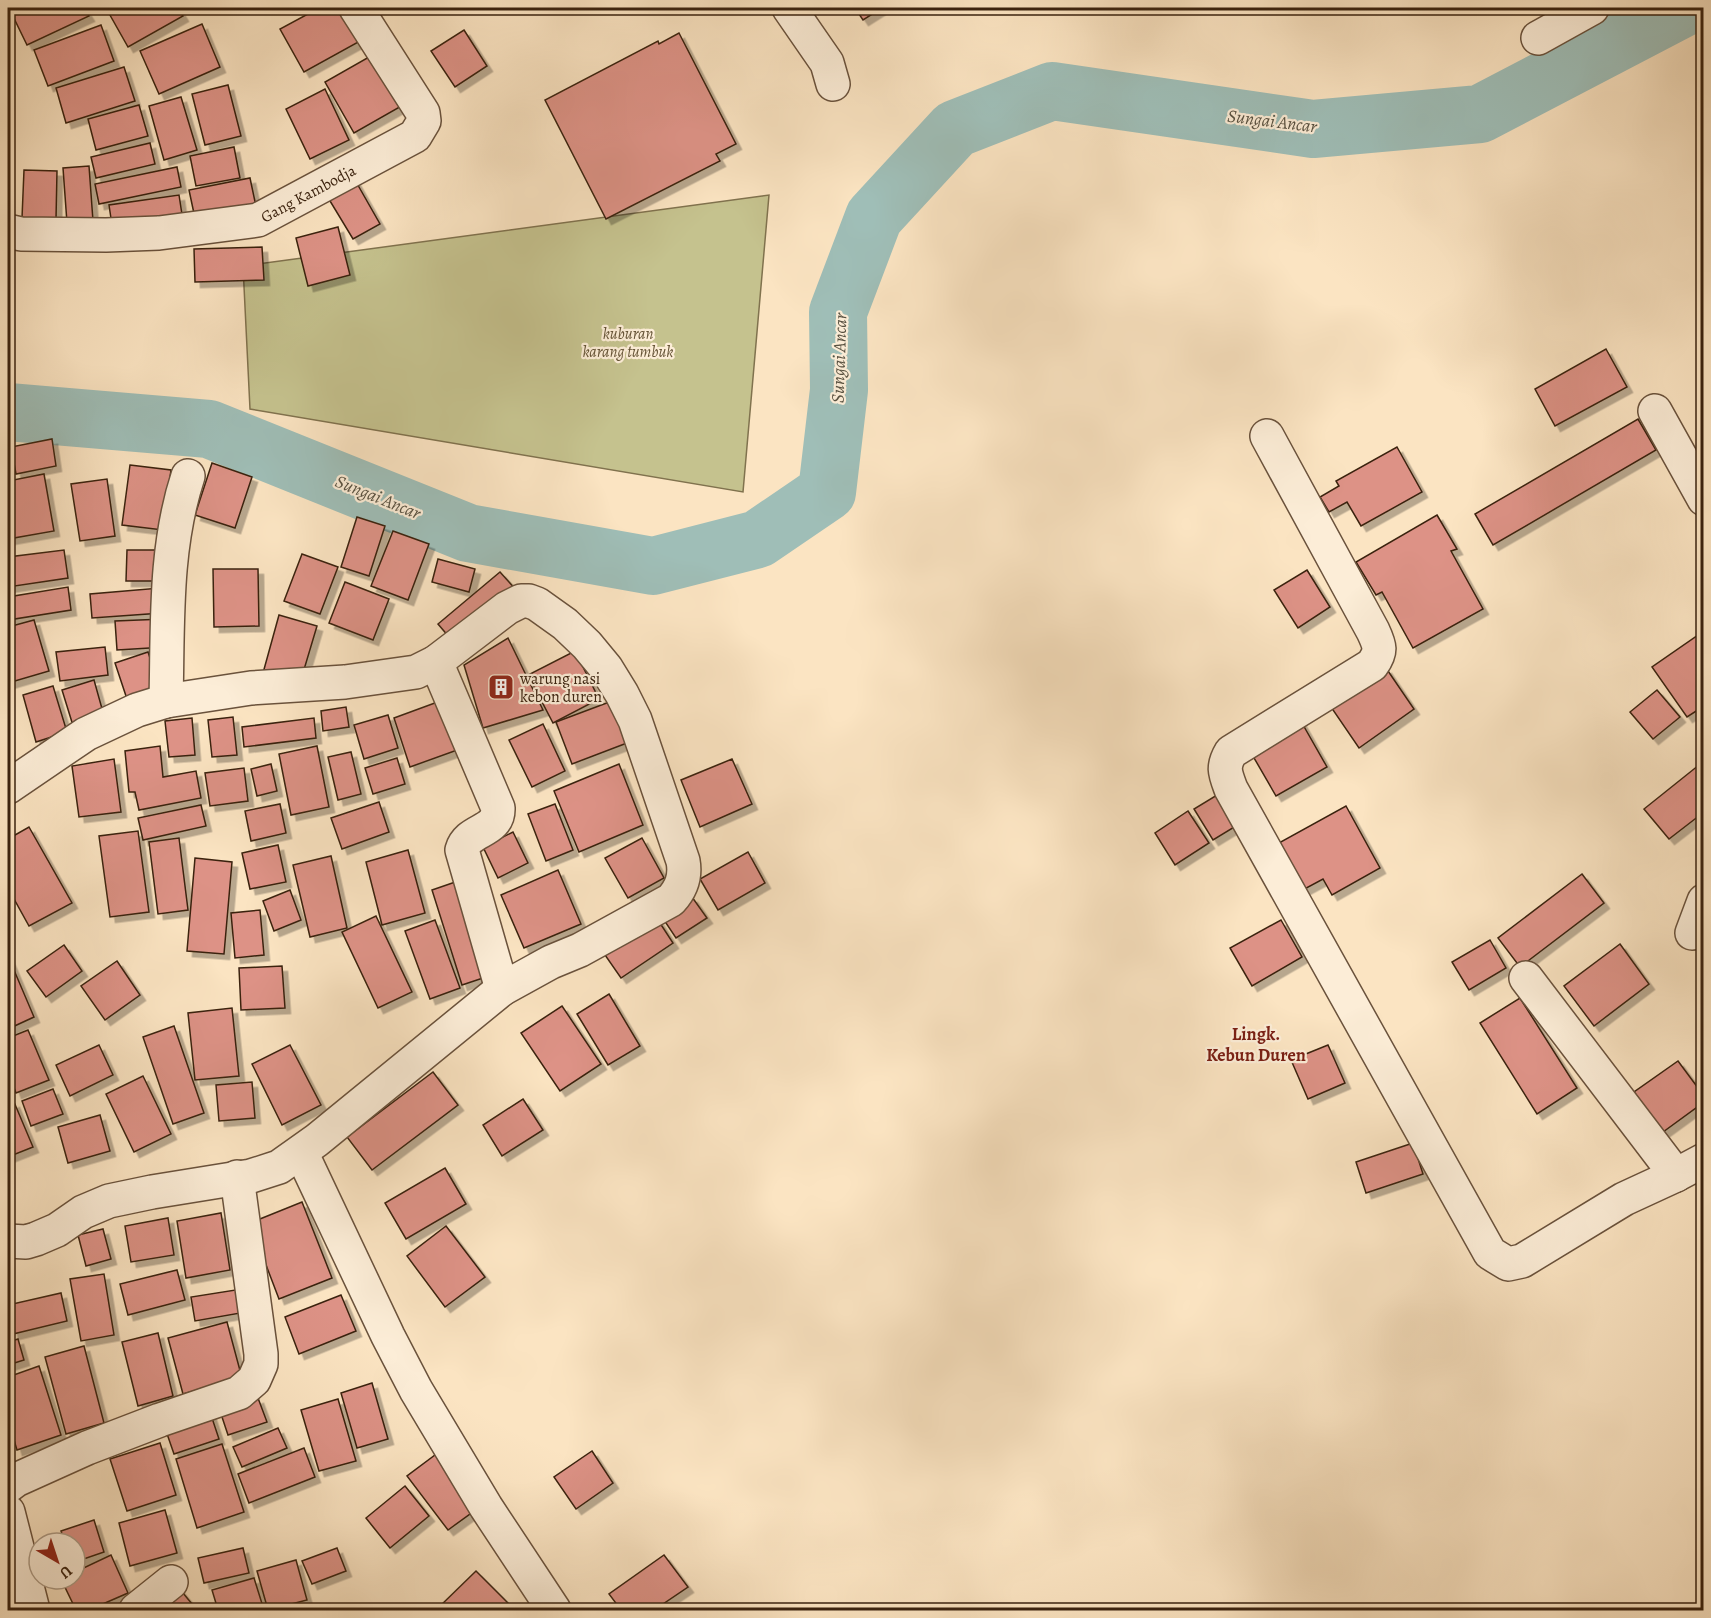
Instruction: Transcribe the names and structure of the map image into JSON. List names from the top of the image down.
{
  "streets": {
    "street": ["Gang Kambodja"]
  },
  "districts": ["Lingk. Kebun Duren"],
  "water": ["Sungai Ancar"],
  "parks": ["kuburan karang tumbuk"],
  "places": {
    "building": ["warung nasi kebon duren"]
  },
  "north": "bottom right"
}
